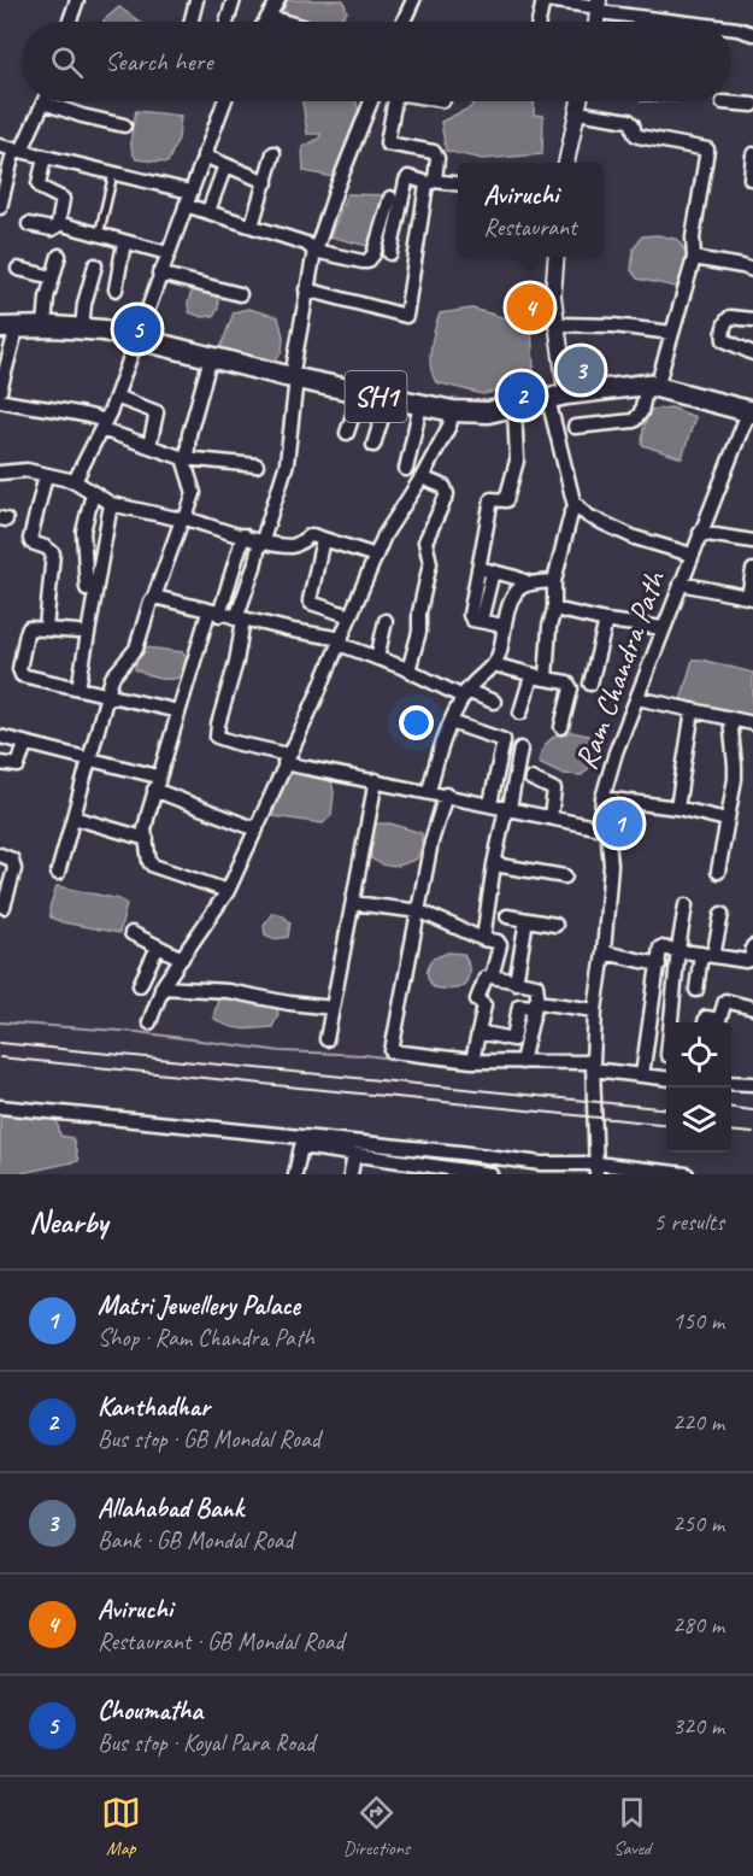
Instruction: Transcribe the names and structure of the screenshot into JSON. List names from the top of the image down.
{
  "streets": {
    "main road": ["SH1"],
    "street": ["Ram Chandra Path"]
  },
  "crossings": [
    ["SH1", "Ram Chandra Path"]
  ],
  "page": {
    "search": "Search here",
    "popup": ["Aviruchi", "Restaurant"],
    "pins": [
      "4",
      "5",
      "3",
      "2",
      "1"
    ],
    "heading": ["Nearby", "5 results"],
    "list": [
      {
        "mark": "1",
        "name": "Matri Jewellery Palace",
        "note": "Shop · Ram Chandra Path",
        "value": "150 m"
      },
      {
        "mark": "2",
        "name": "Kanthadhar",
        "note": "Bus stop · GB Mondal Road",
        "value": "220 m"
      },
      {
        "mark": "3",
        "name": "Allahabad Bank",
        "note": "Bank · GB Mondal Road",
        "value": "250 m"
      },
      {
        "mark": "4",
        "name": "Aviruchi",
        "note": "Restaurant · GB Mondal Road",
        "value": "280 m"
      },
      {
        "mark": "5",
        "name": "Choumatha",
        "note": "Bus stop · Koyal Para Road",
        "value": "320 m"
      }
    ],
    "nav": ["Map", "Directions", "Saved"]
  }
}
